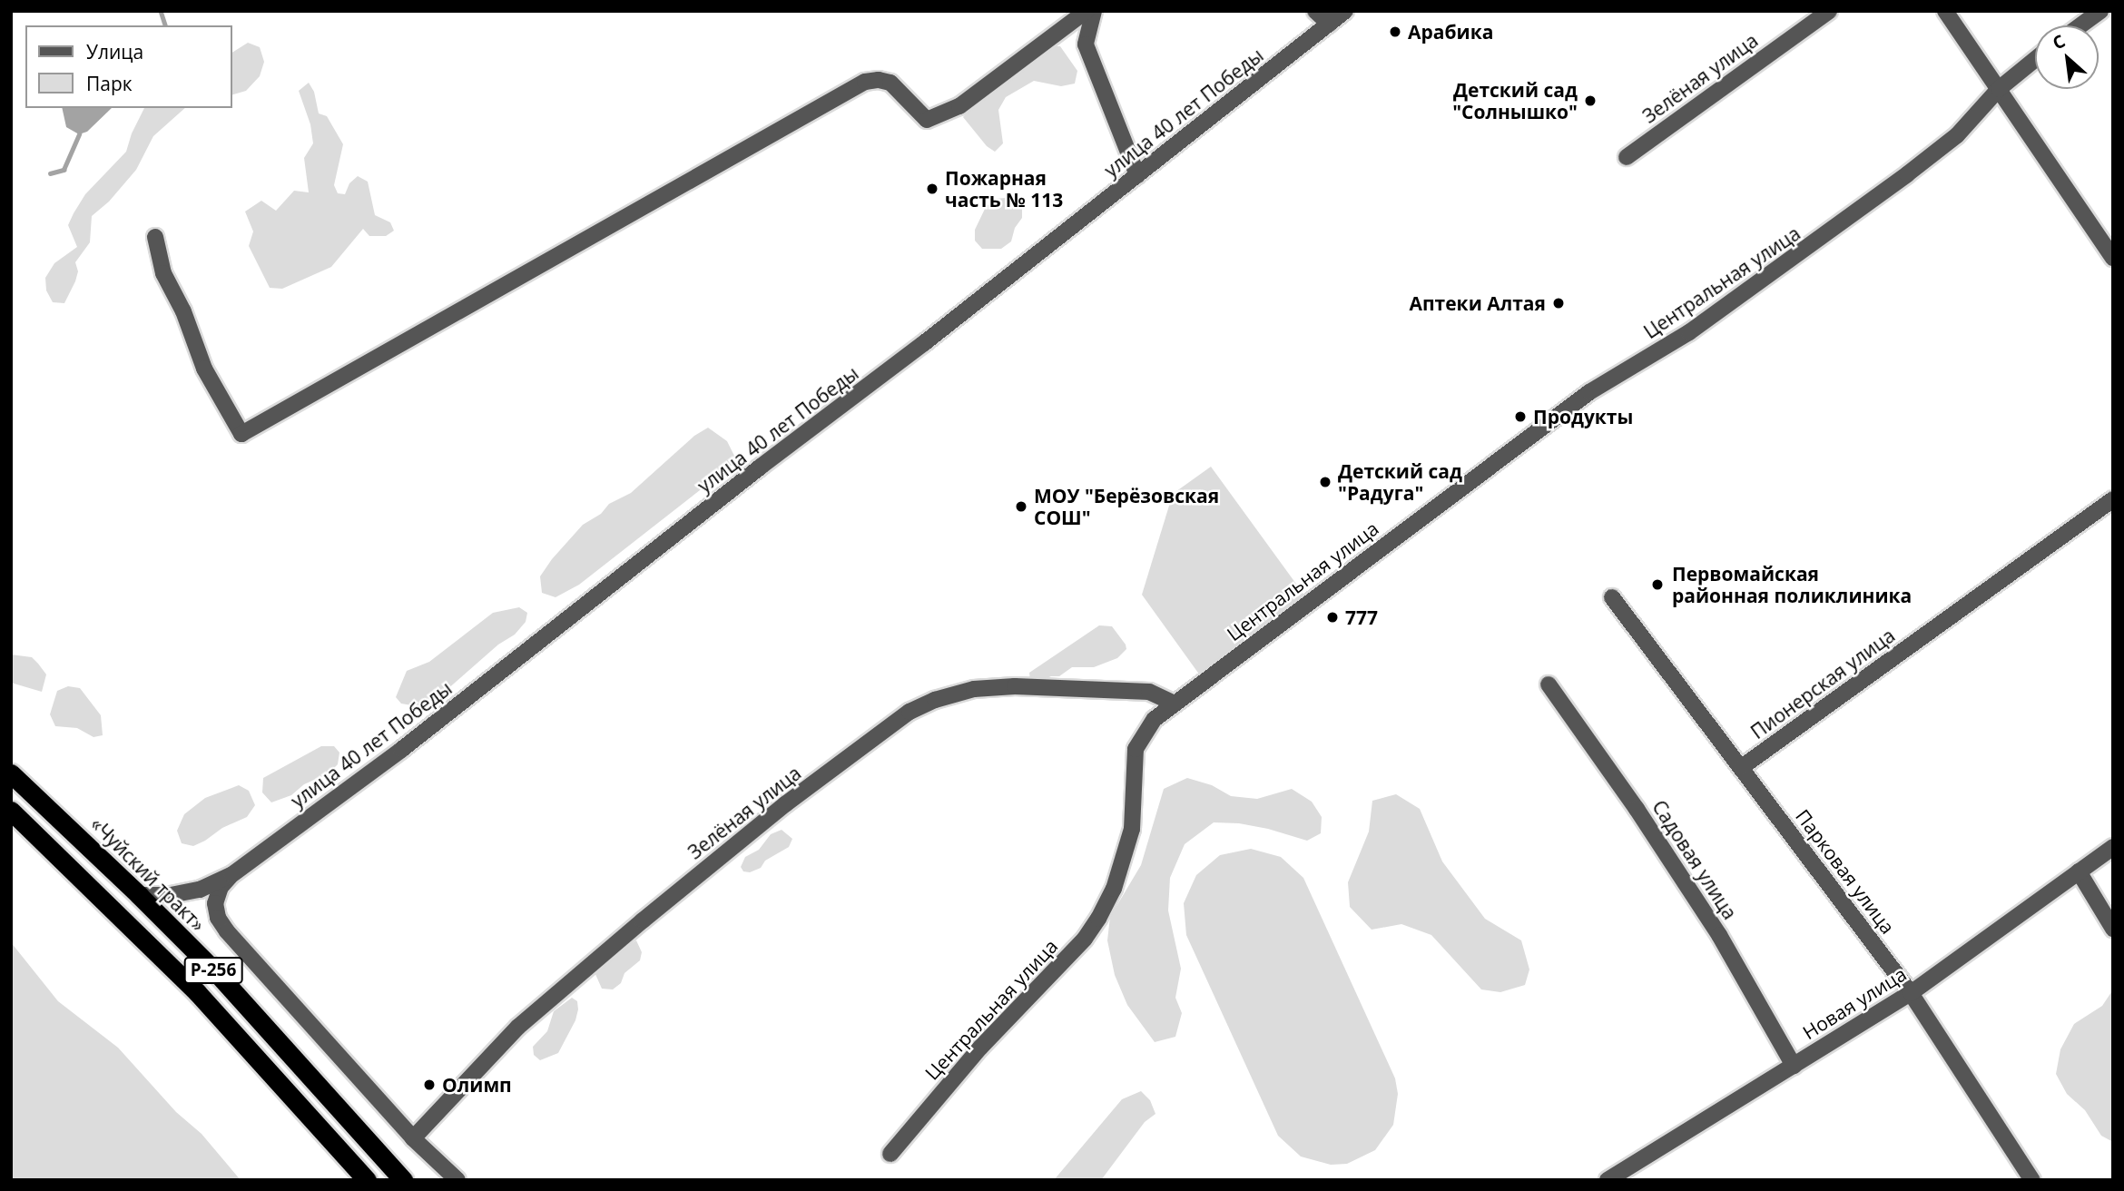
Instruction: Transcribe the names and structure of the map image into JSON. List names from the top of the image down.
{
  "streets": {
    "highway": ["«Чуйский тракт»", "Р-256"],
    "street": [
      "Зелёная улица",
      "улица 40 лет Победы",
      "Центральная улица",
      "Пионерская улица",
      "Садовая улица",
      "Парковая улица",
      "Новая улица"
    ]
  },
  "crossings": [
    ["Зелёная улица", "Центральная улица"],
    ["Пионерская улица", "Парковая улица"],
    ["Садовая улица", "Новая улица"],
    ["Парковая улица", "Новая улица"]
  ],
  "places": [
    "Арабика",
    "Детский сад \"Солнышко\"",
    "Пожарная часть № 113",
    "Аптеки Алтая",
    "Продукты",
    "Детский сад \"Радуга\"",
    "МОУ \"Берёзовская СОШ\"",
    "Первомайская районная поликлиника",
    "777",
    "Олимп"
  ],
  "legend": ["Улица", "Парк"],
  "north": "top left"
}
